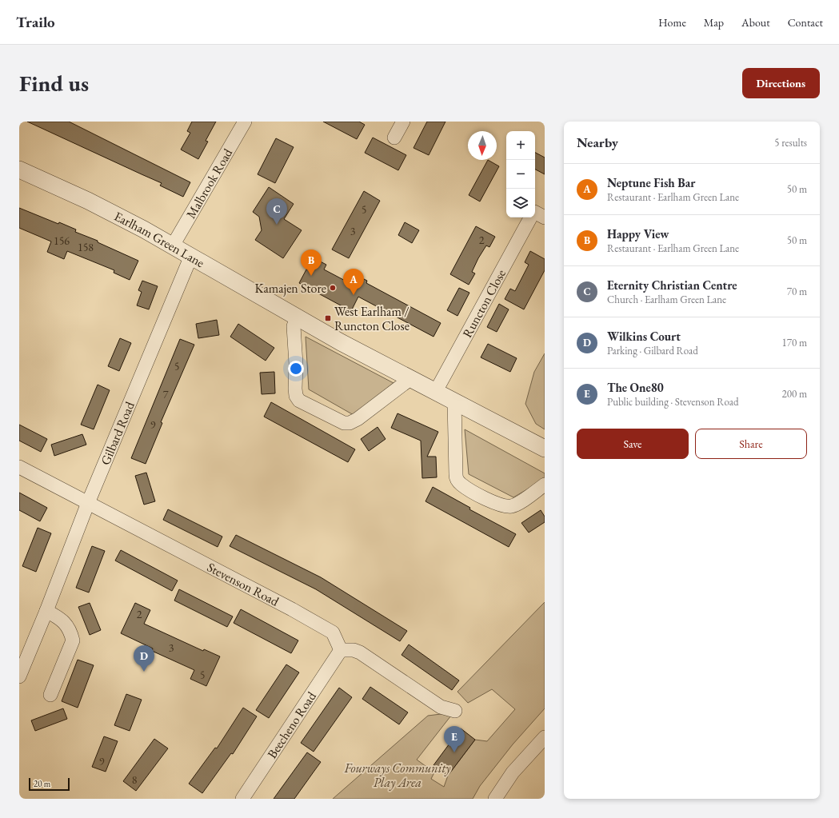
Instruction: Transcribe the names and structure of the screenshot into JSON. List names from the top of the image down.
{
  "streets": {
    "street": [
      "Malbrook Road",
      "Earlham Green Lane",
      "Runcton Close",
      "Gilbard Road",
      "Stevenson Road",
      "Beecheno Road"
    ]
  },
  "crossings": [
    ["Malbrook Road", "Earlham Green Lane"],
    ["Earlham Green Lane", "Runcton Close"],
    ["Earlham Green Lane", "Gilbard Road"],
    ["Gilbard Road", "Stevenson Road"],
    ["Stevenson Road", "Beecheno Road"]
  ],
  "parks": ["Fourways Community Play Area"],
  "places": {
    "other": ["Kamajen Store"],
    "transit": ["West Earlham / Runcton Close"]
  },
  "house_numbers": [
    "5",
    "3",
    "2",
    "156",
    "158",
    "5",
    "7",
    "9",
    "2",
    "3",
    "5",
    "9",
    "8"
  ],
  "scale_bar": "20 m",
  "north": "bottom",
  "page": {
    "header": "Trailo",
    "nav": [
      "Home",
      "Map",
      "About",
      "Contact"
    ],
    "buttons": [
      "Directions",
      ["Save", "Share"]
    ],
    "title": "Find us",
    "heading": ["Nearby", "5 results"],
    "map_buttons": ["+", "−"],
    "list": [
      {
        "mark": "A",
        "name": "Neptune Fish Bar",
        "note": "Restaurant · Earlham Green Lane",
        "value": "50 m"
      },
      {
        "mark": "B",
        "name": "Happy View",
        "note": "Restaurant · Earlham Green Lane",
        "value": "50 m"
      },
      {
        "mark": "C",
        "name": "Eternity Christian Centre",
        "note": "Church · Earlham Green Lane",
        "value": "70 m"
      },
      {
        "mark": "D",
        "name": "Wilkins Court",
        "note": "Parking · Gilbard Road",
        "value": "170 m"
      },
      {
        "mark": "E",
        "name": "The One80",
        "note": "Public building · Stevenson Road",
        "value": "200 m"
      }
    ],
    "pins": [
      "C",
      "B",
      "A",
      "D",
      "E"
    ],
    "scale": "20 m"
  }
}
